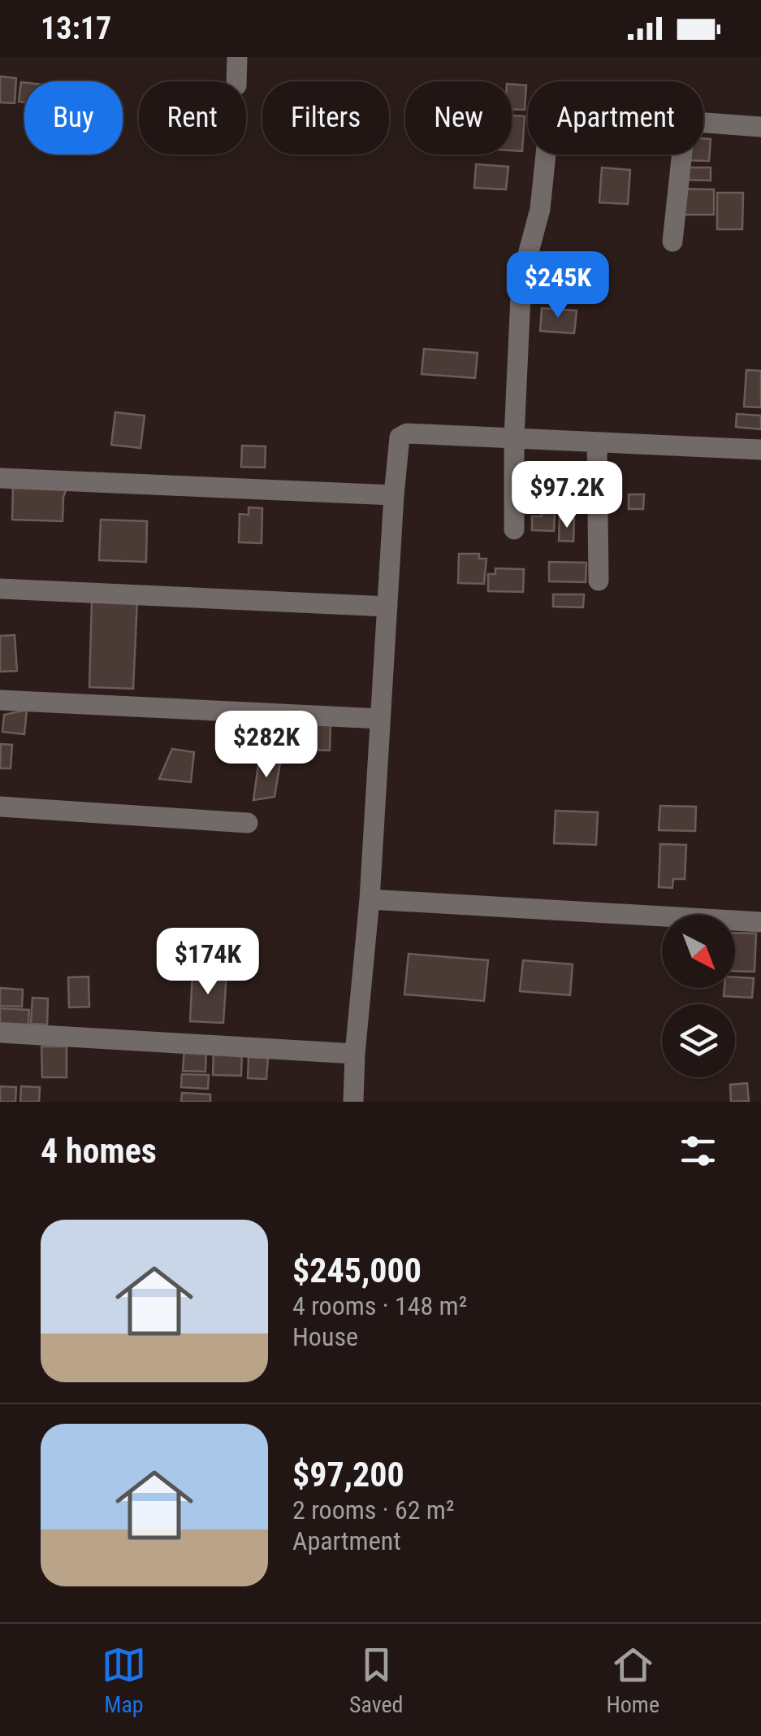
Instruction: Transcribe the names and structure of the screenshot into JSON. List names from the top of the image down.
{
  "north": "bottom right",
  "page": {
    "status": "13:17",
    "chip": [
      "Buy",
      "Rent",
      "Filters",
      "New",
      "Apartment"
    ],
    "price": [
      "$245K",
      "$97.2K",
      "$282K",
      "$174K"
    ],
    "heading": "4 homes",
    "list": [
      {
        "name": "$245,000",
        "note": "4 rooms · 148 m² · House"
      },
      {
        "name": "$97,200",
        "note": "2 rooms · 62 m² · Apartment"
      }
    ],
    "tabs": ["Map", "Saved", "Home"]
  }
}
